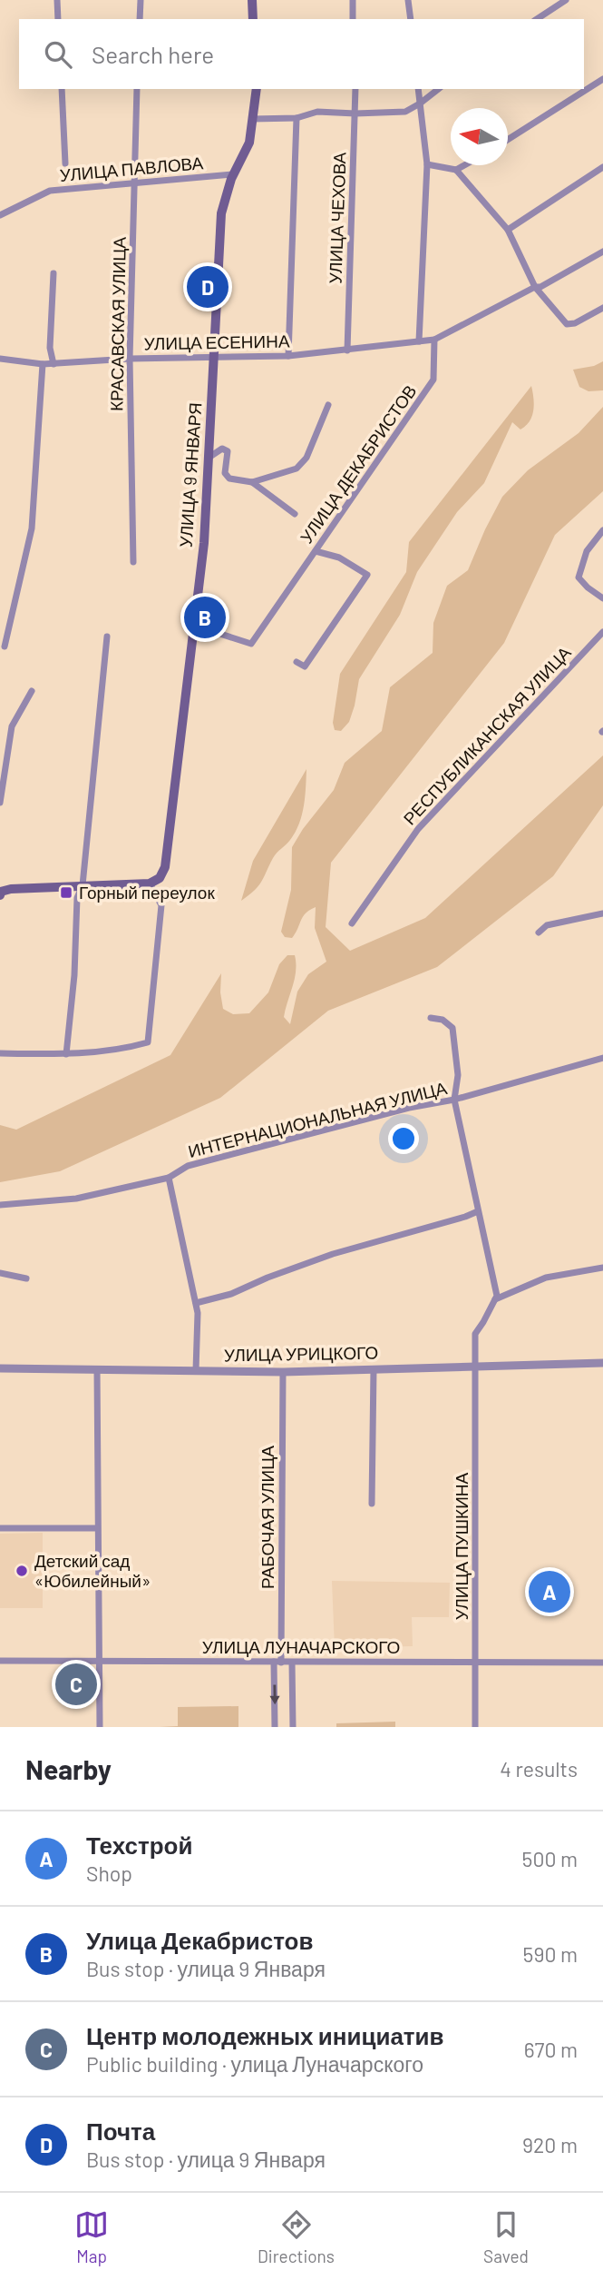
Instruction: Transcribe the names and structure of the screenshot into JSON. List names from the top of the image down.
{
  "streets": {
    "main road": ["УЛИЦА 9 ЯНВАРЯ"],
    "street": [
      "УЛИЦА ПАВЛОВА",
      "УЛИЦА ЧЕХОВА",
      "КРАСАВСКАЯ УЛИЦА",
      "УЛИЦА ЕСЕНИНА",
      "УЛИЦА ДЕКАБРИСТОВ",
      "РЕСПУБЛИКАНСКАЯ УЛИЦА",
      "ИНТЕРНАЦИОНАЛЬНАЯ УЛИЦА",
      "УЛИЦА УРИЦКОГО",
      "РАБОЧАЯ УЛИЦА",
      "УЛИЦА ПУШКИНА",
      "УЛИЦА ЛУНАЧАРСКОГО"
    ]
  },
  "crossings": [
    ["УЛИЦА ПАВЛОВА", "КРАСАВСКАЯ УЛИЦА"],
    ["УЛИЦА ПАВЛОВА", "УЛИЦА 9 ЯНВАРЯ"],
    ["УЛИЦА ЧЕХОВА", "УЛИЦА ЕСЕНИНА"],
    ["КРАСАВСКАЯ УЛИЦА", "УЛИЦА ЕСЕНИНА"],
    ["УЛИЦА ЕСЕНИНА", "УЛИЦА ДЕКАБРИСТОВ"],
    ["УЛИЦА ЕСЕНИНА", "УЛИЦА 9 ЯНВАРЯ"],
    ["УЛИЦА ДЕКАБРИСТОВ", "УЛИЦА 9 ЯНВАРЯ"],
    ["УЛИЦА УРИЦКОГО", "РАБОЧАЯ УЛИЦА"],
    ["УЛИЦА УРИЦКОГО", "УЛИЦА ПУШКИНА"],
    ["РАБОЧАЯ УЛИЦА", "УЛИЦА ЛУНАЧАРСКОГО"],
    ["УЛИЦА ПУШКИНА", "УЛИЦА ЛУНАЧАРСКОГО"]
  ],
  "places": {
    "transit": ["Горный переулок"],
    "other": ["Детский сад «Юбилейный»"]
  },
  "north": "left",
  "page": {
    "search": "Search here",
    "pins": [
      "D",
      "B",
      "A",
      "C"
    ],
    "heading": ["Nearby", "4 results"],
    "list": [
      {
        "mark": "A",
        "name": "Техстрой",
        "note": "Shop",
        "value": "500 m"
      },
      {
        "mark": "B",
        "name": "Улица Декабристов",
        "note": "Bus stop · улица 9 Января",
        "value": "590 m"
      },
      {
        "mark": "C",
        "name": "Центр молодежных инициатив",
        "note": "Public building · улица Луначарского",
        "value": "670 m"
      },
      {
        "mark": "D",
        "name": "Почта",
        "note": "Bus stop · улица 9 Января",
        "value": "920 m"
      }
    ],
    "nav": ["Map", "Directions", "Saved"]
  }
}
